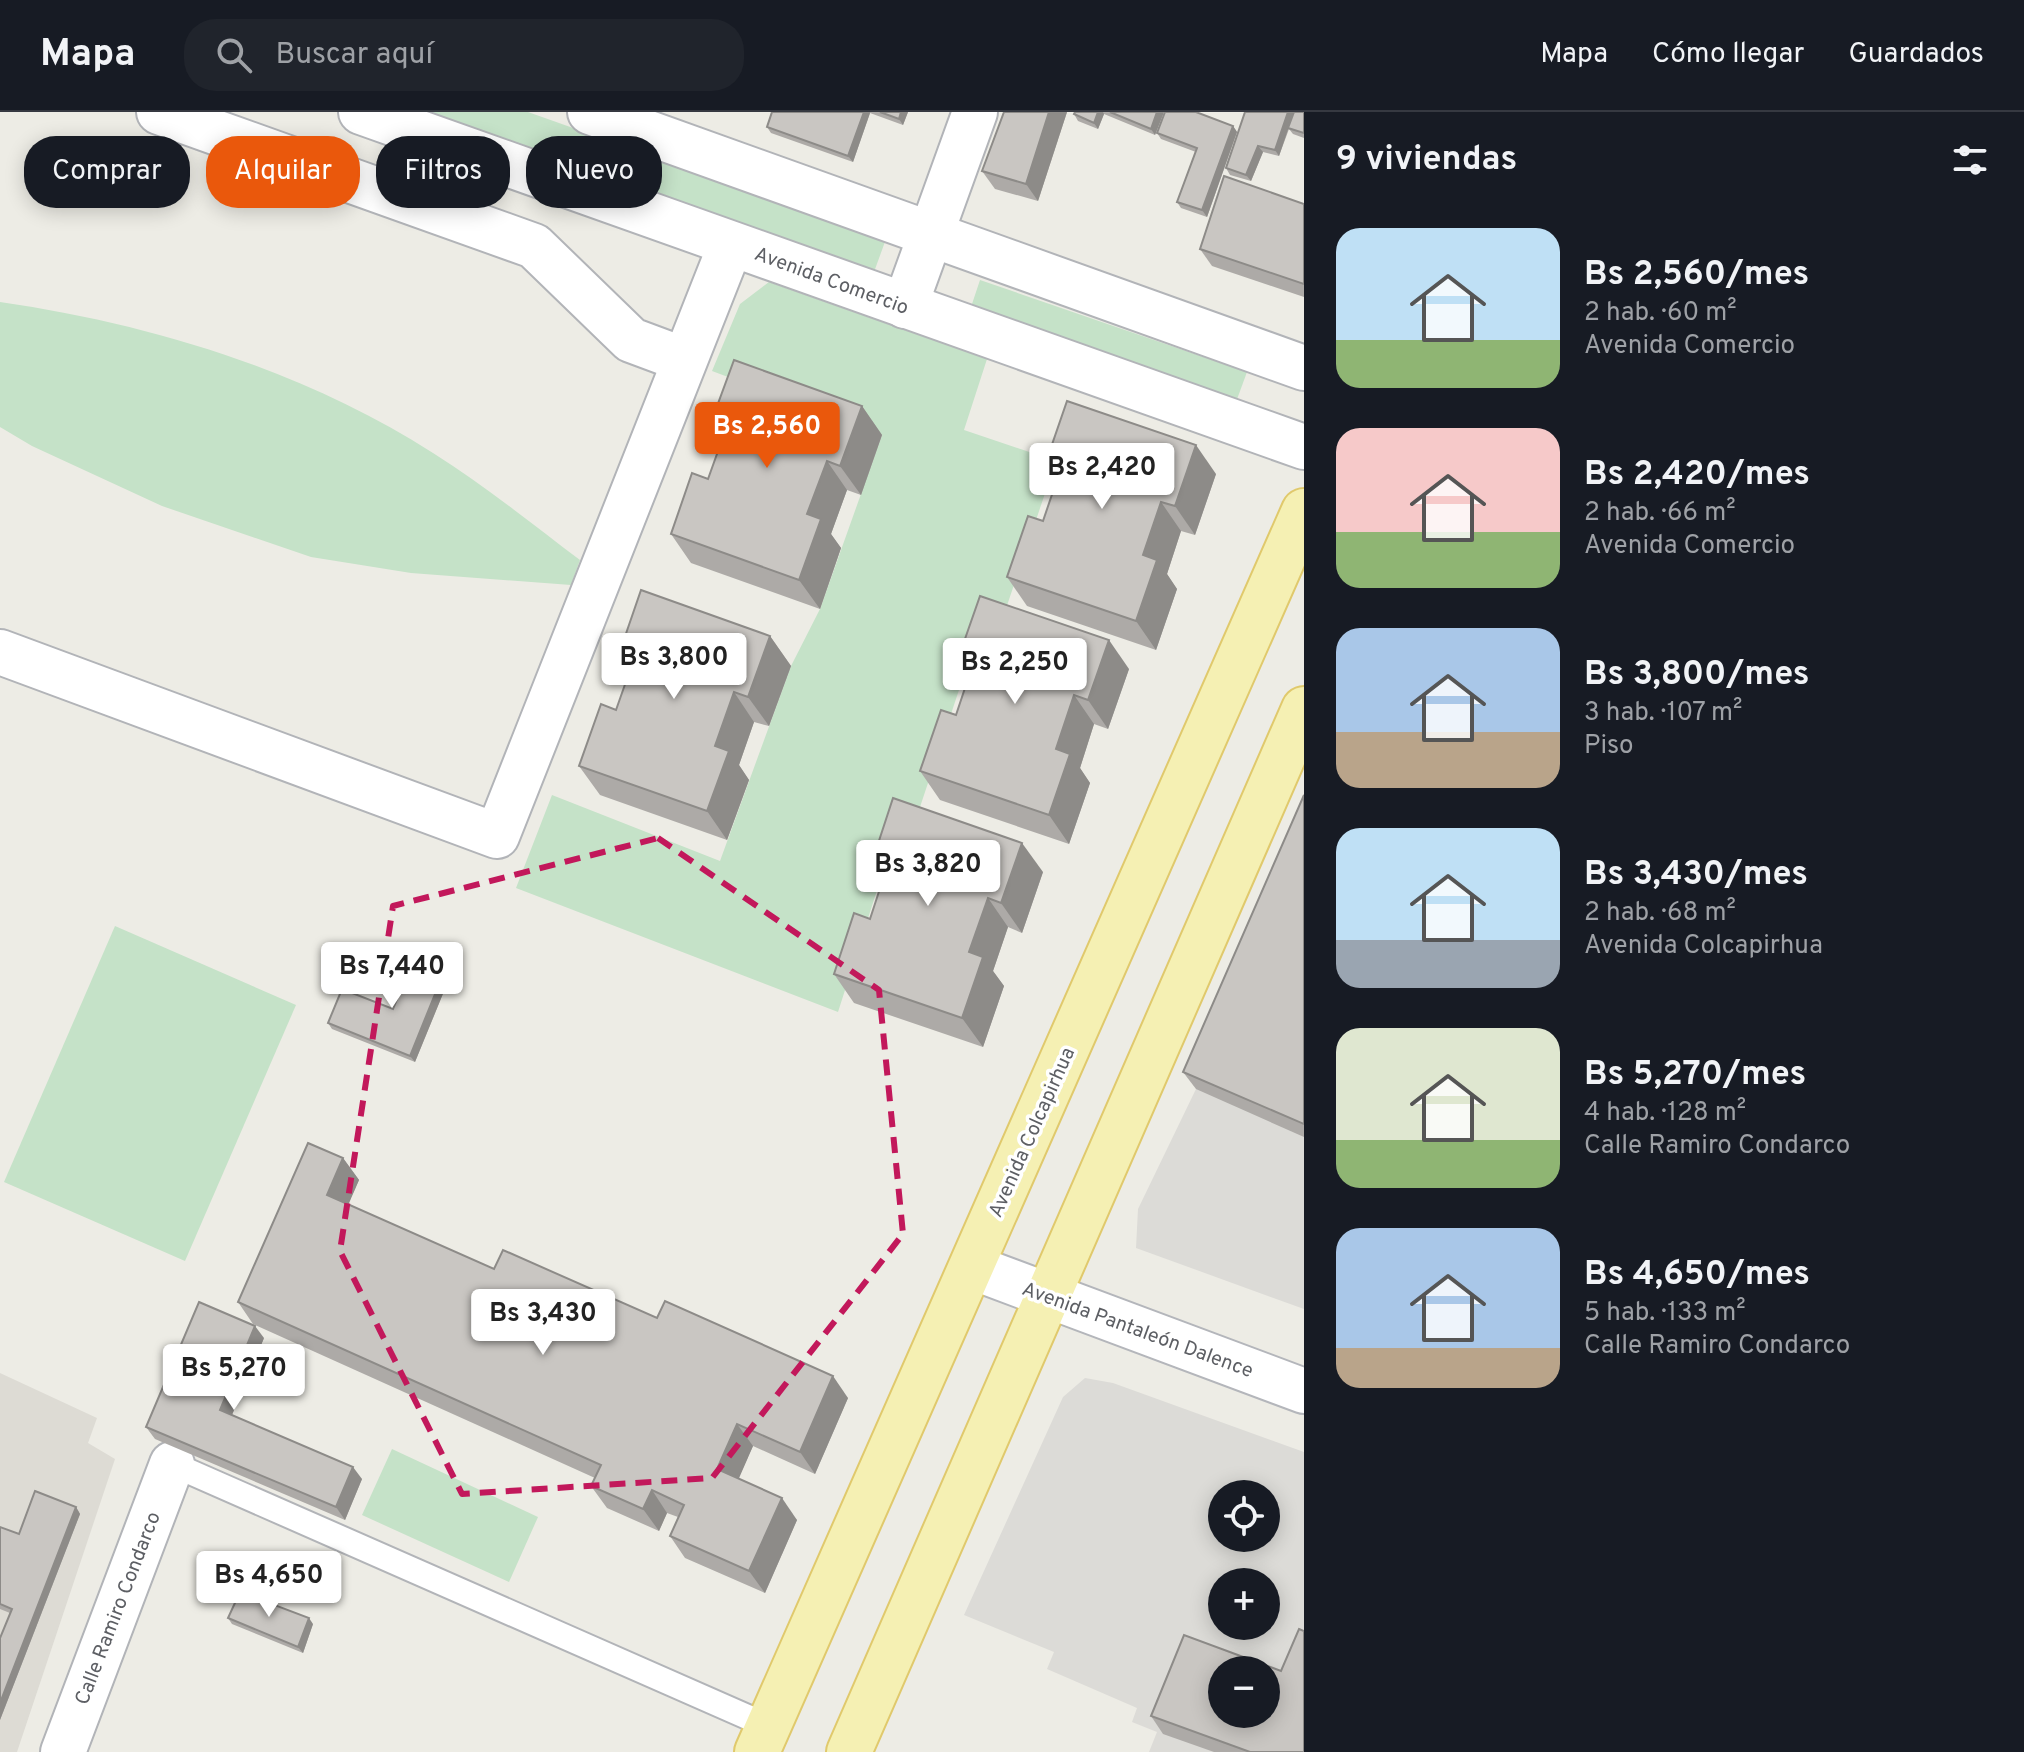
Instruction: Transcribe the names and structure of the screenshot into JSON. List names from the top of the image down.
{
  "streets": {
    "main road": ["Avenida Colcapirhua"],
    "street": ["Avenida Comercio", "Avenida Pantaleón Dalence", "Calle Ramiro Condarco"]
  },
  "crossings": [
    ["Avenida Colcapirhua", "Avenida Pantaleón Dalence"]
  ],
  "page": {
    "header": "Mapa",
    "search": "Buscar aquí",
    "nav": ["Mapa", "Cómo llegar", "Guardados"],
    "heading": "9 viviendas",
    "chip": [
      "Comprar",
      "Alquilar",
      "Filtros",
      "Nuevo"
    ],
    "list": [
      {
        "name": "Bs 2,560/mes",
        "note": "2 hab. · 60 m² · Avenida Comercio"
      },
      {
        "name": "Bs 2,420/mes",
        "note": "2 hab. · 66 m² · Avenida Comercio"
      },
      {
        "name": "Bs 3,800/mes",
        "note": "3 hab. · 107 m² · Piso"
      },
      {
        "name": "Bs 3,430/mes",
        "note": "2 hab. · 68 m² · Avenida Colcapirhua"
      },
      {
        "name": "Bs 5,270/mes",
        "note": "4 hab. · 128 m² · Calle Ramiro Condarco"
      },
      {
        "name": "Bs 4,650/mes",
        "note": "5 hab. · 133 m² · Calle Ramiro Condarco"
      }
    ],
    "price": [
      "Bs 2,560",
      "Bs 2,420",
      "Bs 3,800",
      "Bs 2,250",
      "Bs 3,820",
      "Bs 7,440",
      "Bs 3,430",
      "Bs 5,270",
      "Bs 4,650"
    ],
    "map_buttons": ["+", "−"]
  }
}
